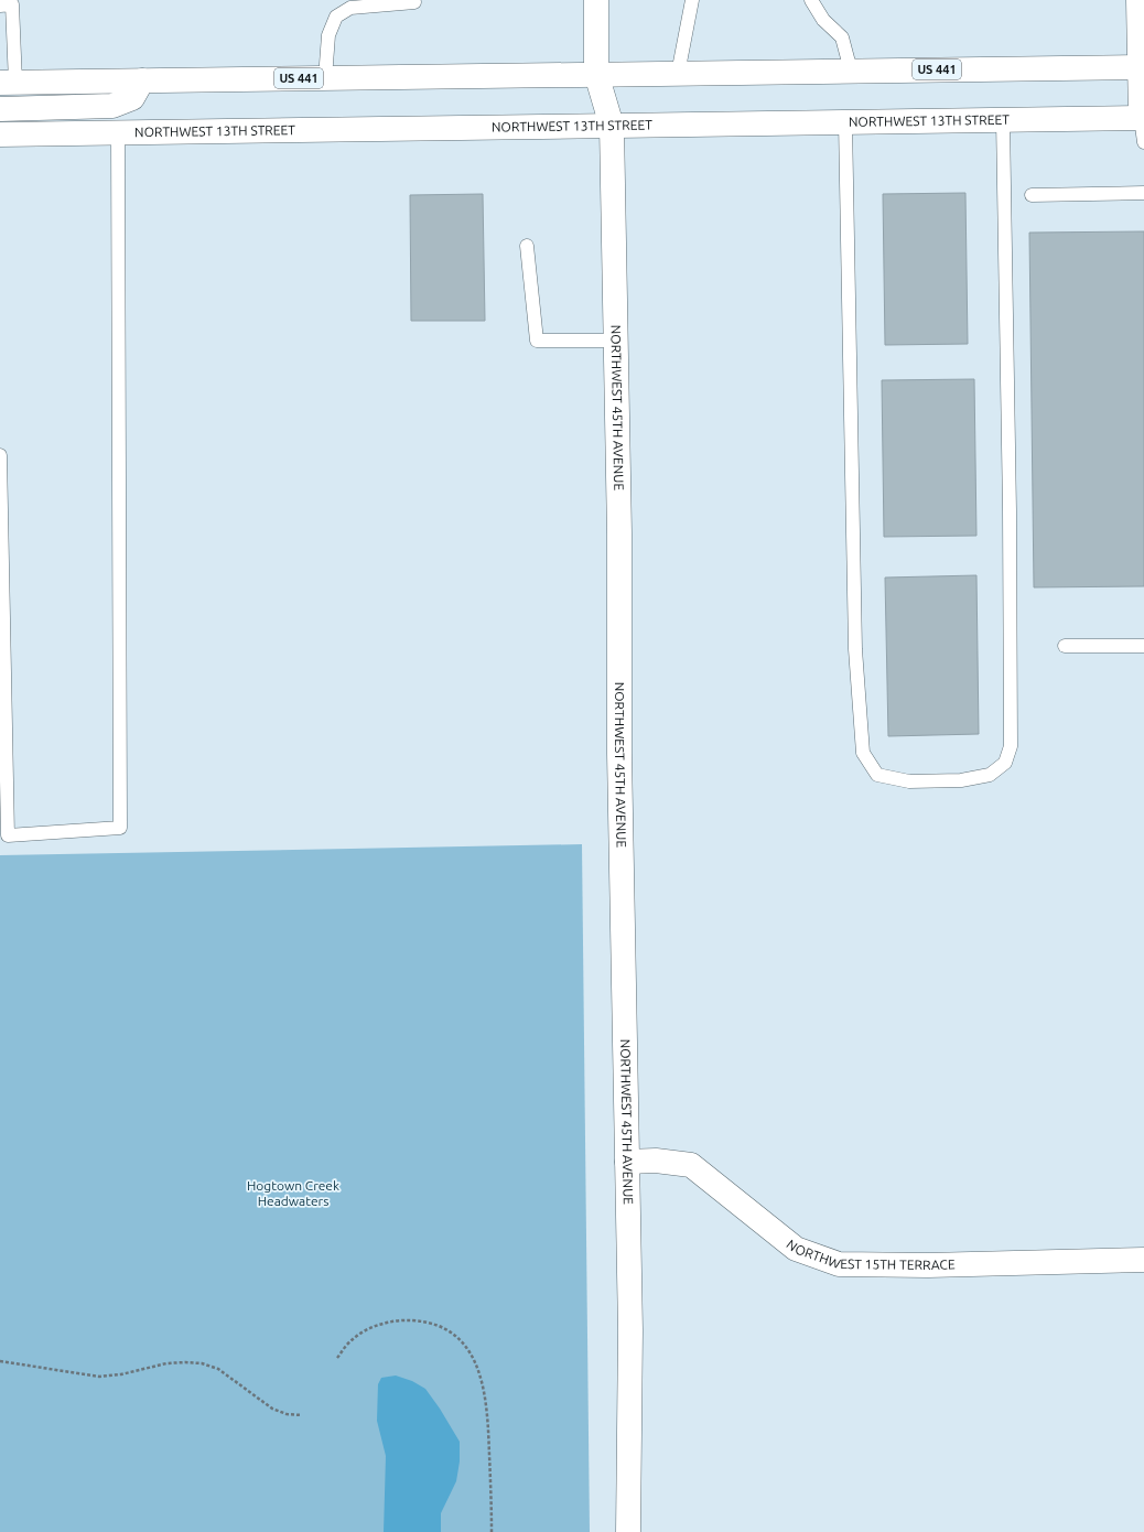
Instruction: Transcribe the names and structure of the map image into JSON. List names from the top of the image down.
{
  "streets": {
    "main road": [
      "US 441",
      "NORTHWEST 13TH STREET",
      "NORTHWEST 45TH AVENUE",
      "NORTHWEST 15TH TERRACE"
    ]
  },
  "crossings": [
    ["US 441", "NORTHWEST 45TH AVENUE"],
    ["NORTHWEST 13TH STREET", "NORTHWEST 45TH AVENUE"],
    ["NORTHWEST 45TH AVENUE", "NORTHWEST 15TH TERRACE"]
  ],
  "parks": ["Hogtown Creek Headwaters"]
}
